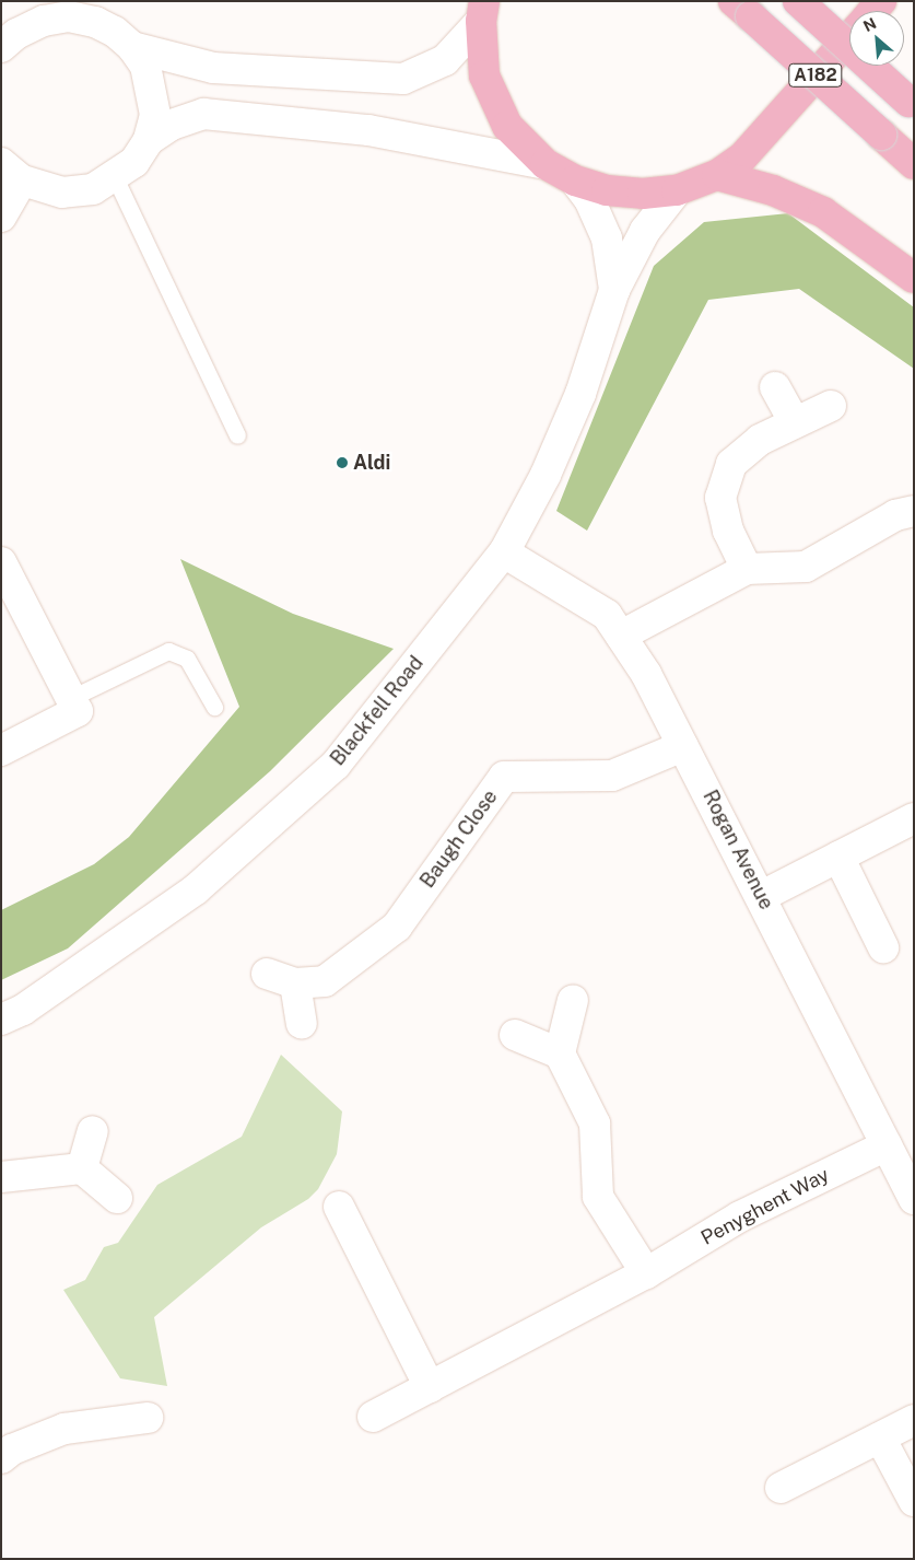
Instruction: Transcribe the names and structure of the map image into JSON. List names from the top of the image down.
{
  "streets": {
    "main road": ["A182"],
    "street": [
      "Blackfell Road",
      "Baugh Close",
      "Rogan Avenue",
      "Penyghent Way"
    ]
  },
  "crossings": [
    ["Blackfell Road", "Rogan Avenue"],
    ["Baugh Close", "Rogan Avenue"],
    ["Rogan Avenue", "Penyghent Way"]
  ],
  "places": ["Aldi"],
  "north": "top left"
}
